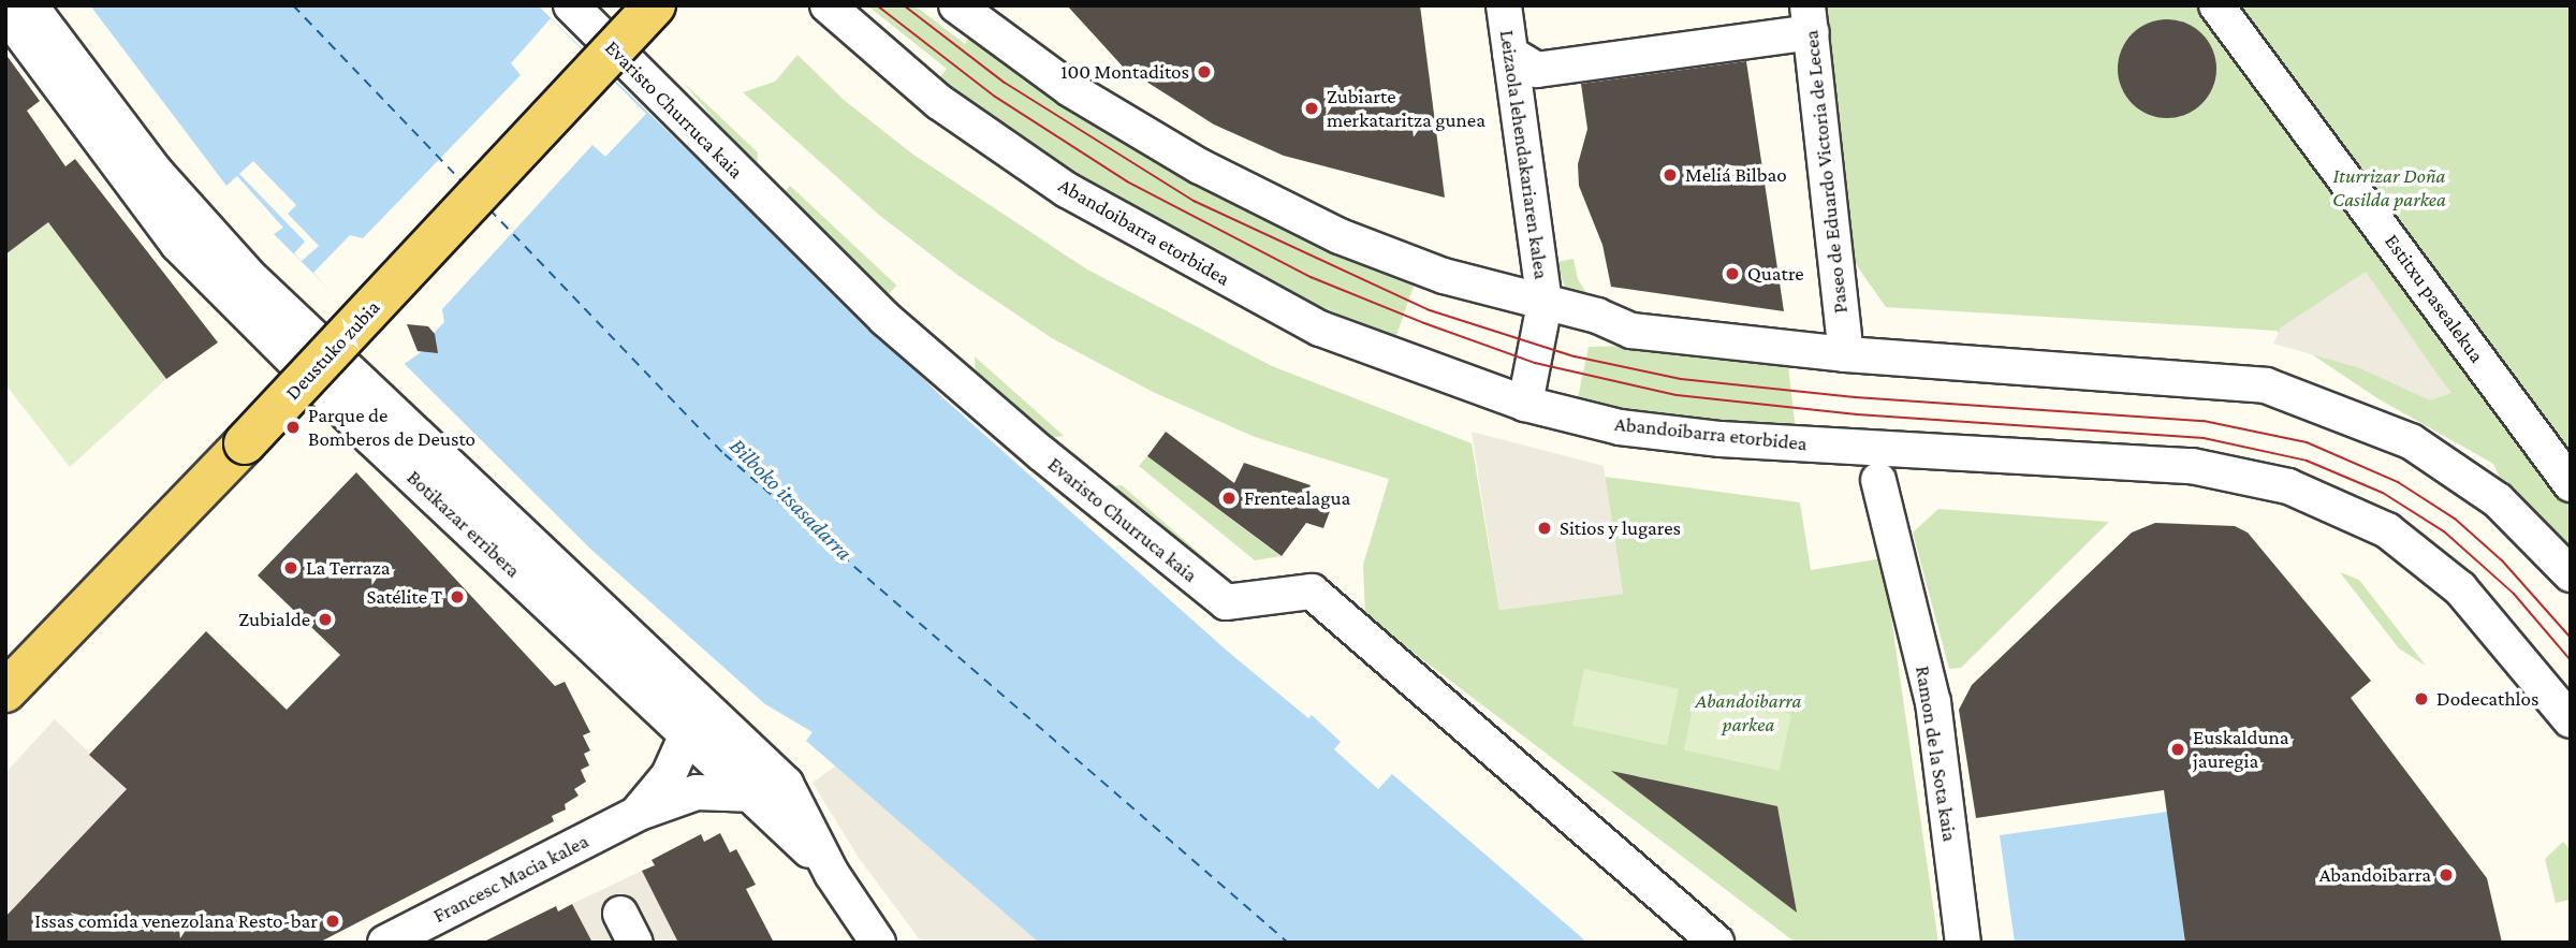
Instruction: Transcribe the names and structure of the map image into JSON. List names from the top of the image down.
{
  "streets": {
    "main road": ["Deustuko zubia"],
    "street": [
      "Evaristo Churruca kaia",
      "Leizaola lehendakariaren kalea",
      "Paseo de Eduardo Victoria de Lecea",
      "Abandoibarra etorbidea",
      "Estitxu pasealekua",
      "Botikazar erribera",
      "Ramon de la Sota kaia",
      "Francesc Macia kalea"
    ]
  },
  "crossings": [
    ["Leizaola lehendakariaren kalea", "Abandoibarra etorbidea"],
    ["Botikazar erribera", "Francesc Macia kalea"]
  ],
  "water": ["Bilboko itsasadarra"],
  "parks": ["Iturrizar Doña Casilda parkea", "Abandoibarra parkea"],
  "places": [
    "100 Montaditos",
    "Zubiarte merkataritza gunea",
    "Meliá Bilbao",
    "Quatre",
    "Parque de Bomberos de Deusto",
    "Frentealagua",
    "Sitios y lugares",
    "La Terraza",
    "Satélite T",
    "Zubialde",
    "Dodecathlos",
    "Euskalduna jauregia",
    "Abandoibarra",
    "Issas comida venezolana Resto-bar"
  ]
}
